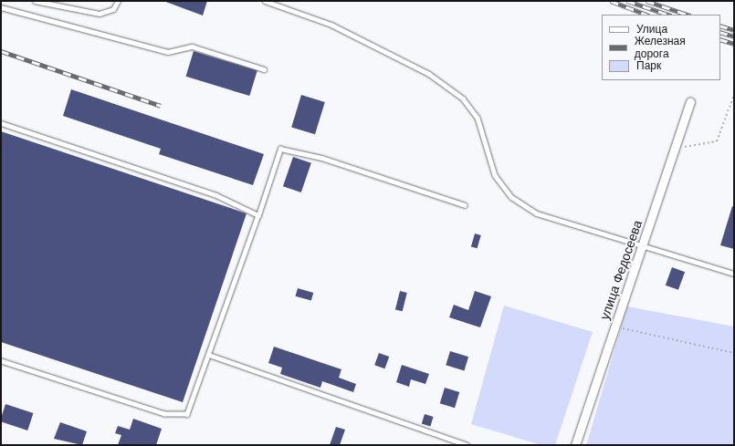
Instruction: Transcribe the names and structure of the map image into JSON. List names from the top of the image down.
{
  "streets": {
    "street": ["улица Федосеева"]
  },
  "legend": ["Улица", "Железная дорога", "Парк"]
}
